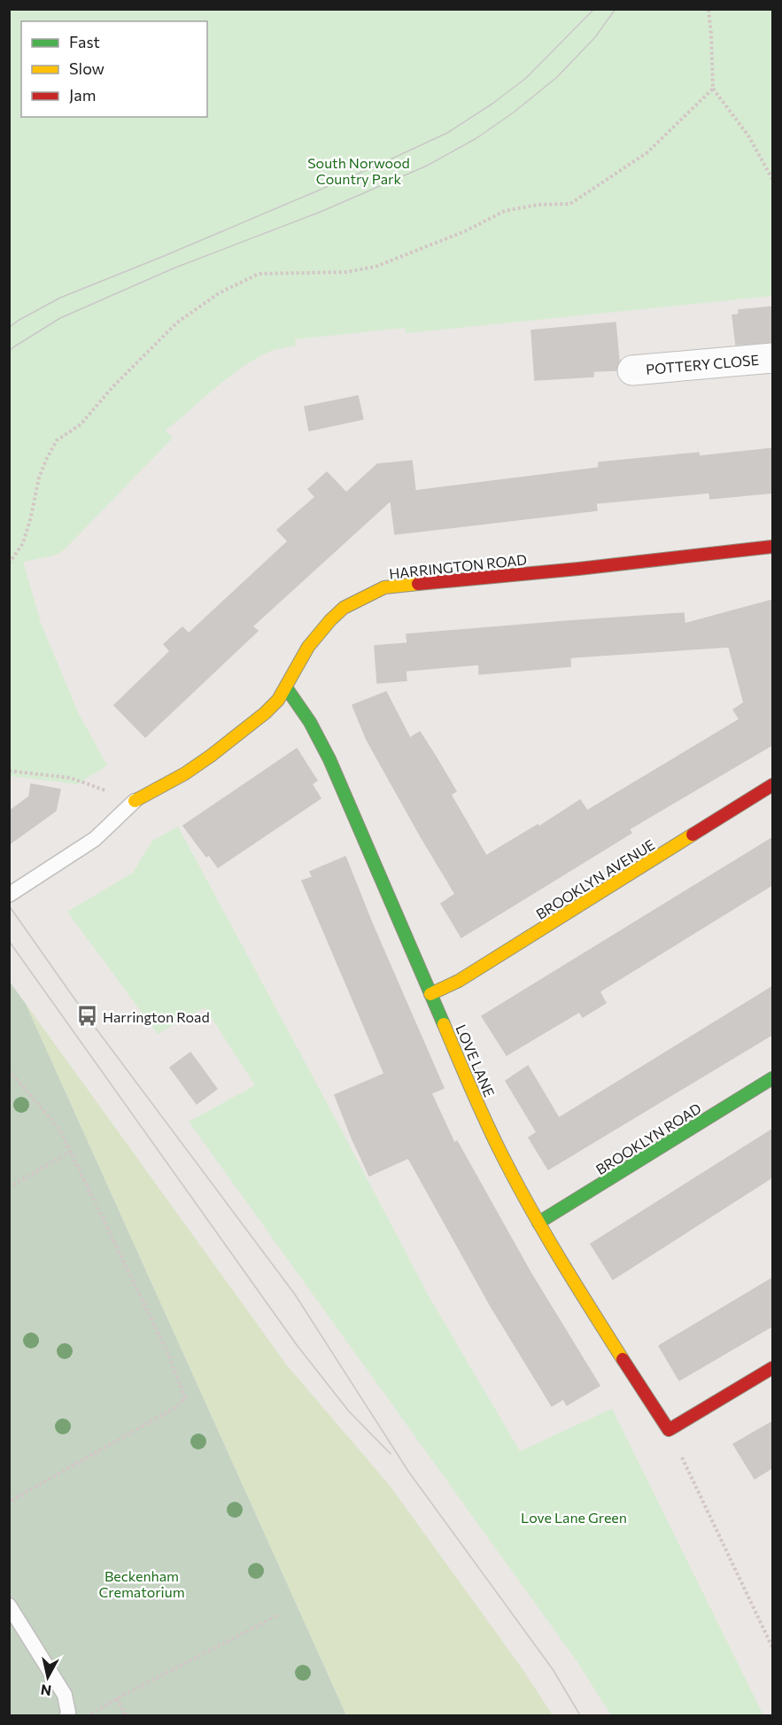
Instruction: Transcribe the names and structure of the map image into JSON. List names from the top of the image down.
{
  "streets": {
    "street": [
      "POTTERY CLOSE",
      "HARRINGTON ROAD",
      "BROOKLYN AVENUE",
      "LOVE LANE",
      "BROOKLYN ROAD"
    ]
  },
  "crossings": [
    ["HARRINGTON ROAD", "LOVE LANE"],
    ["BROOKLYN AVENUE", "LOVE LANE"],
    ["LOVE LANE", "BROOKLYN ROAD"]
  ],
  "parks": ["South Norwood Country Park", "Love Lane Green", "Beckenham Crematorium"],
  "places": {
    "bus stop": ["Harrington Road"]
  },
  "legend": ["Fast", "Slow", "Jam"],
  "north": "bottom"
}
